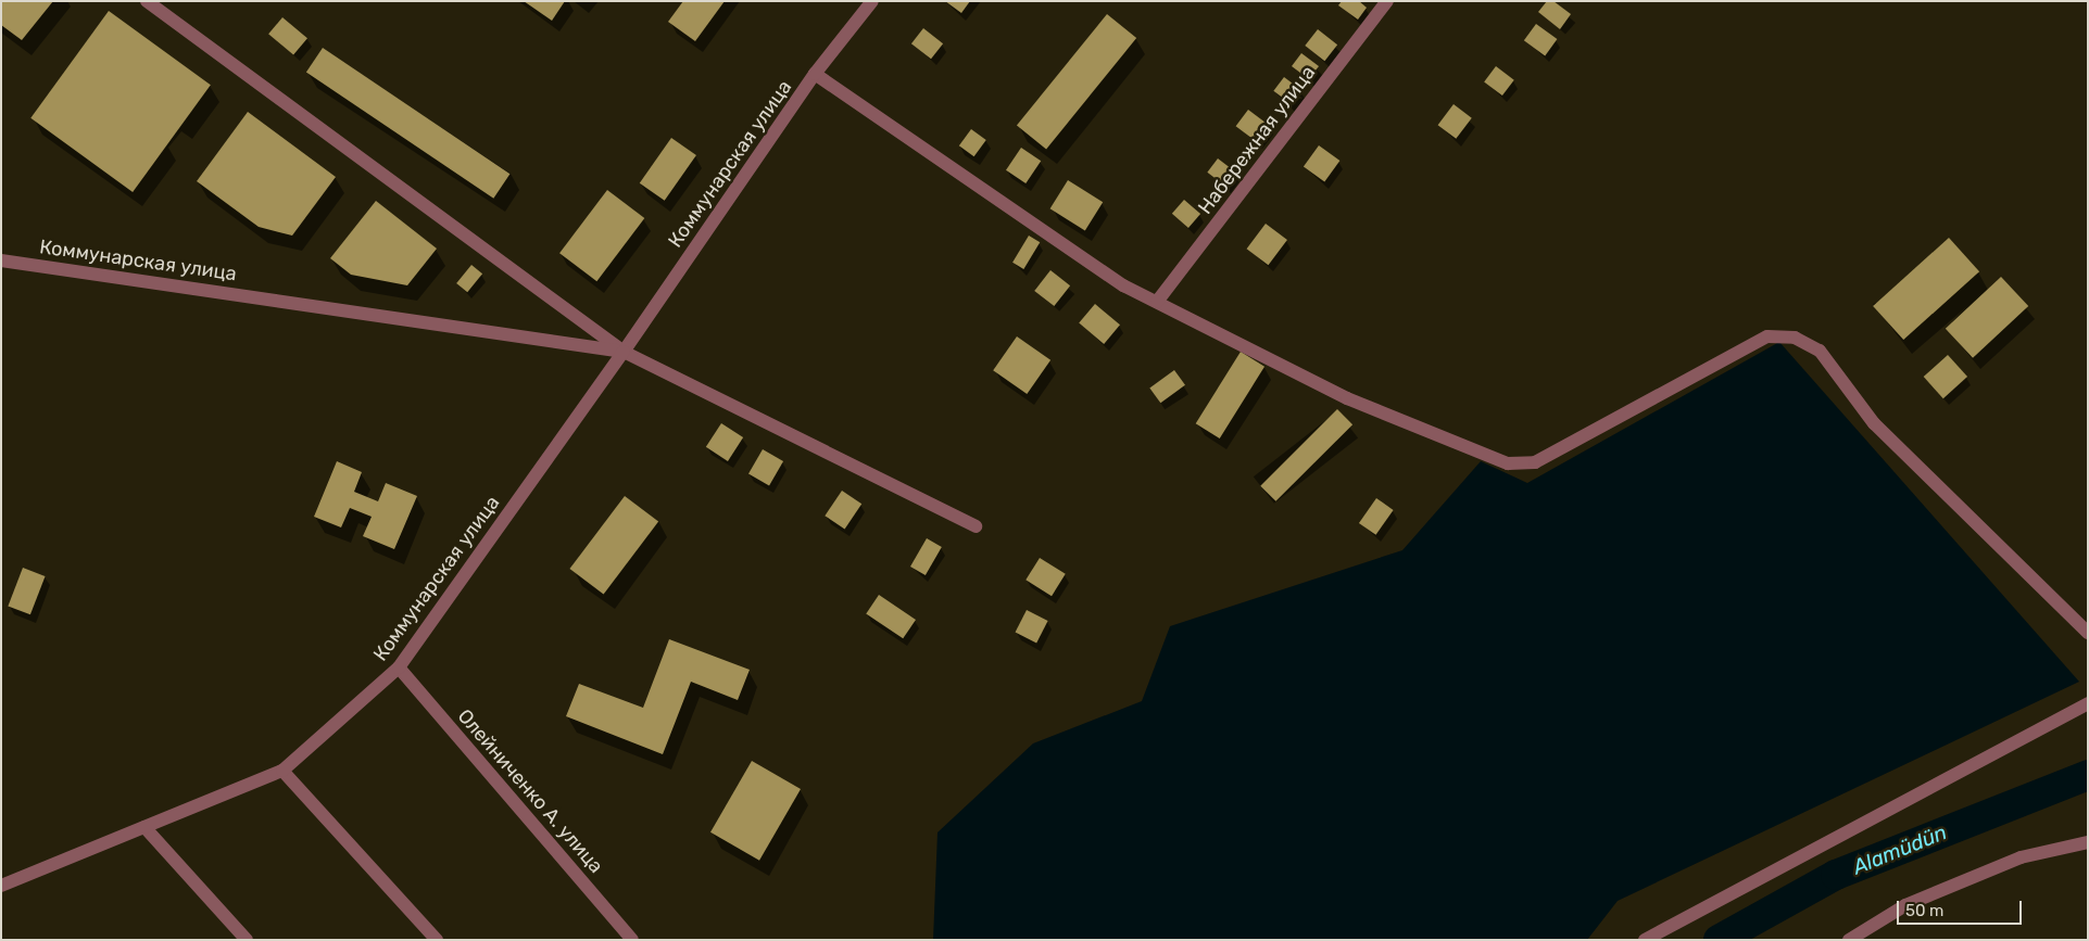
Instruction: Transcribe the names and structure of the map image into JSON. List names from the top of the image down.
{
  "streets": {
    "street": ["Набережная улица", "Коммунарская улица", "Олейниченко А. улица"]
  },
  "crossings": [
    ["Коммунарская улица", "Олейниченко А. улица"]
  ],
  "water": ["Alamüdün"],
  "scale_bar": "50 m"
}
